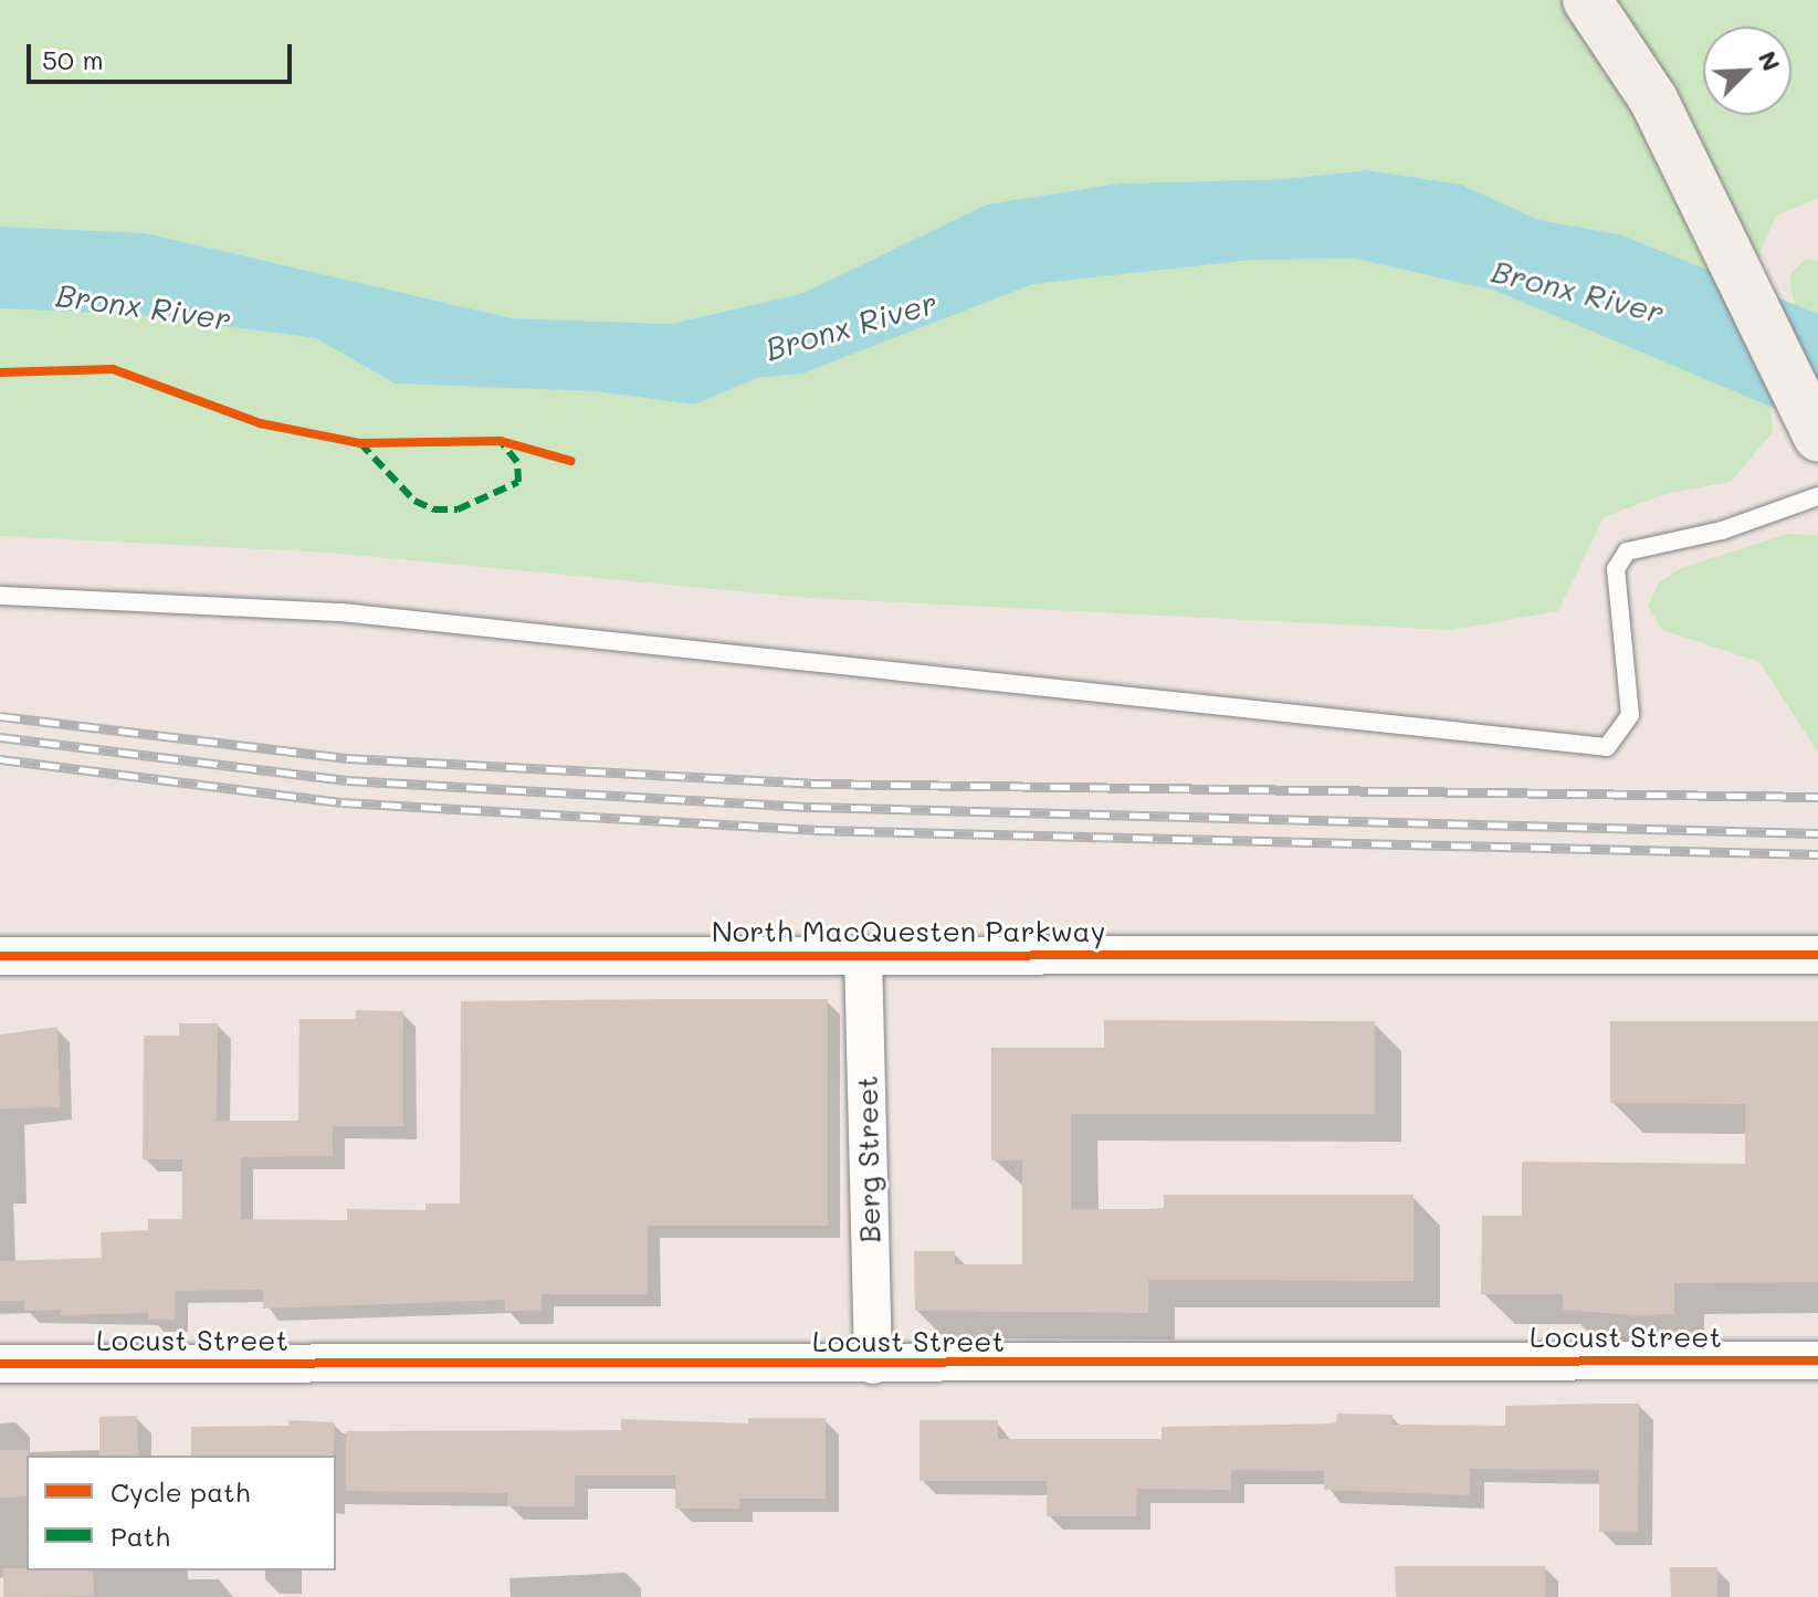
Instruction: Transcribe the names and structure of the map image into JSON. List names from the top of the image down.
{
  "streets": {
    "street": ["North MacQuesten Parkway", "Berg Street", "Locust Street"]
  },
  "crossings": [
    ["North MacQuesten Parkway", "Berg Street"],
    ["Berg Street", "Locust Street"]
  ],
  "water": ["Bronx River"],
  "legend": ["Cycle path", "Path"],
  "scale_bar": "50 m",
  "north": "top right"
}
